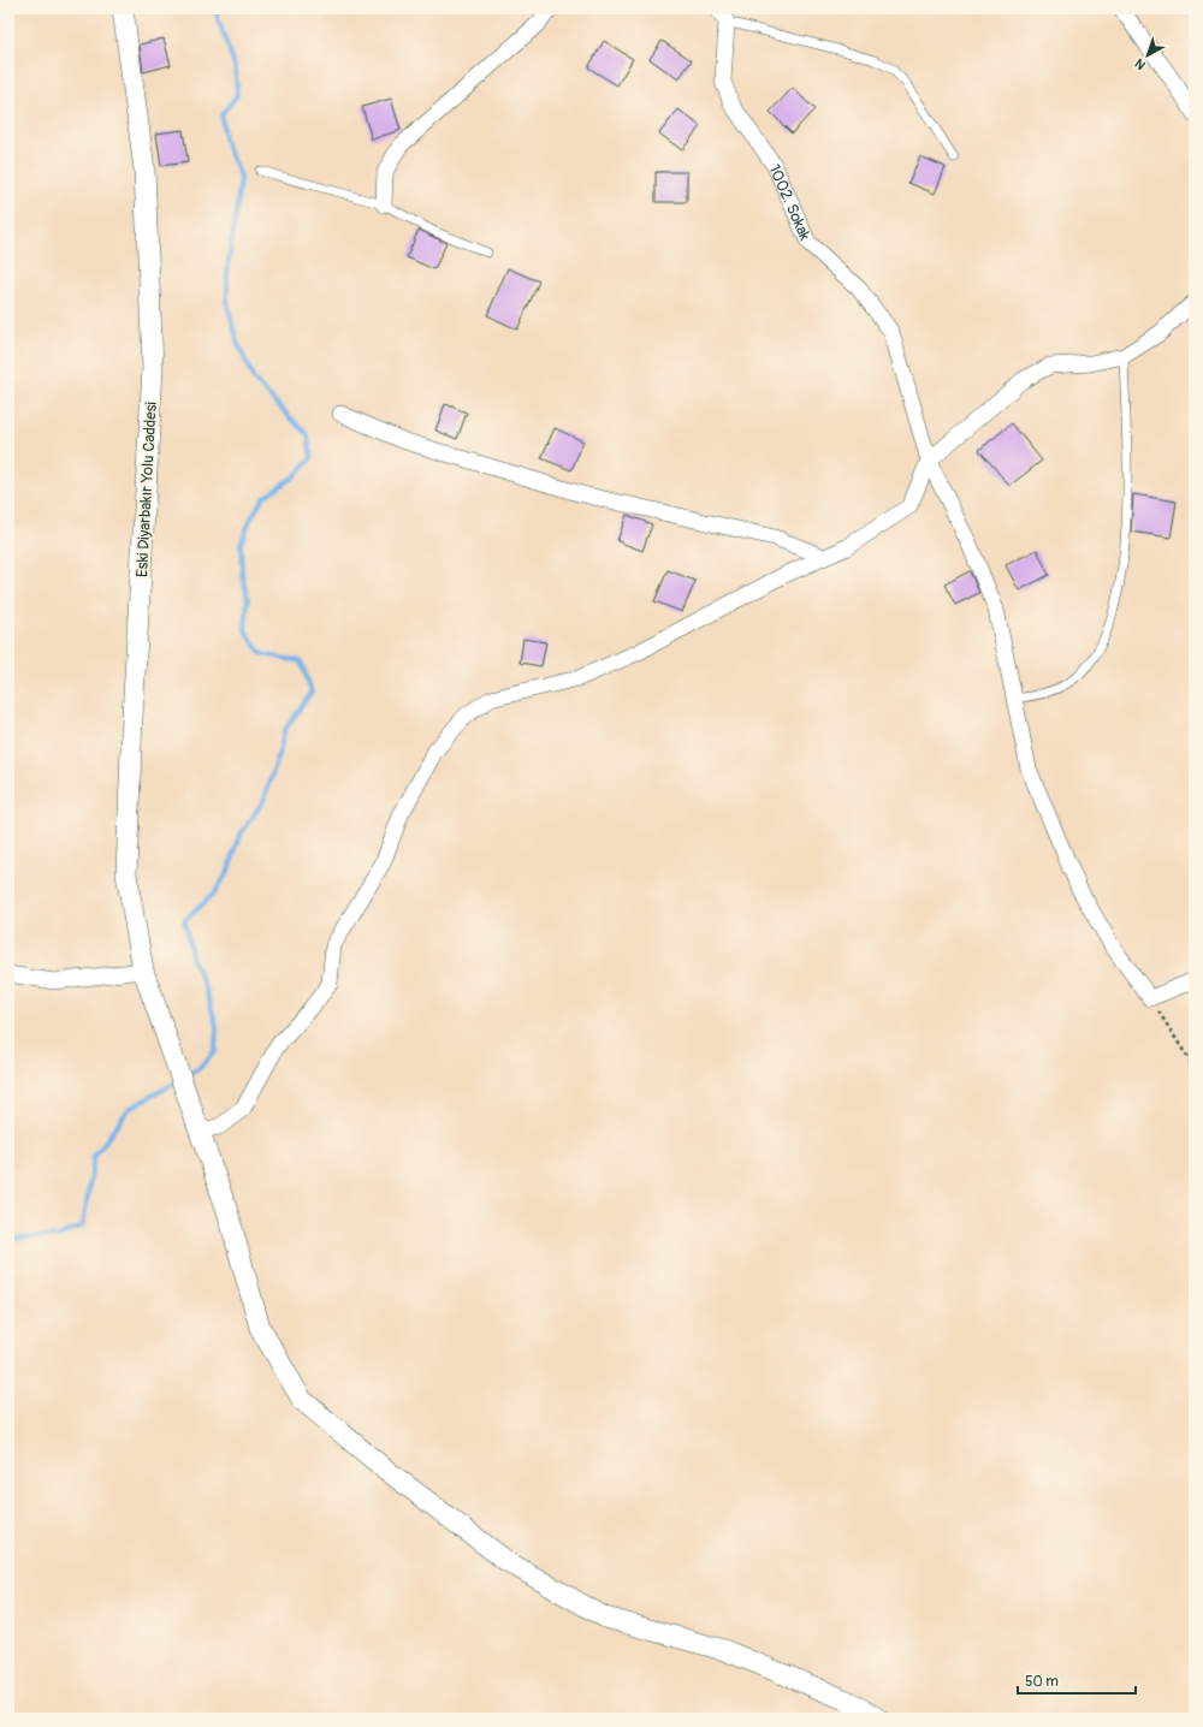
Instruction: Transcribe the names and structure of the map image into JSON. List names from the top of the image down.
{
  "streets": {
    "street": ["1002. Sokak", "Eski Diyarbakır Yolu Caddesi"]
  },
  "scale_bar": "50 m",
  "north": "bottom left"
}
